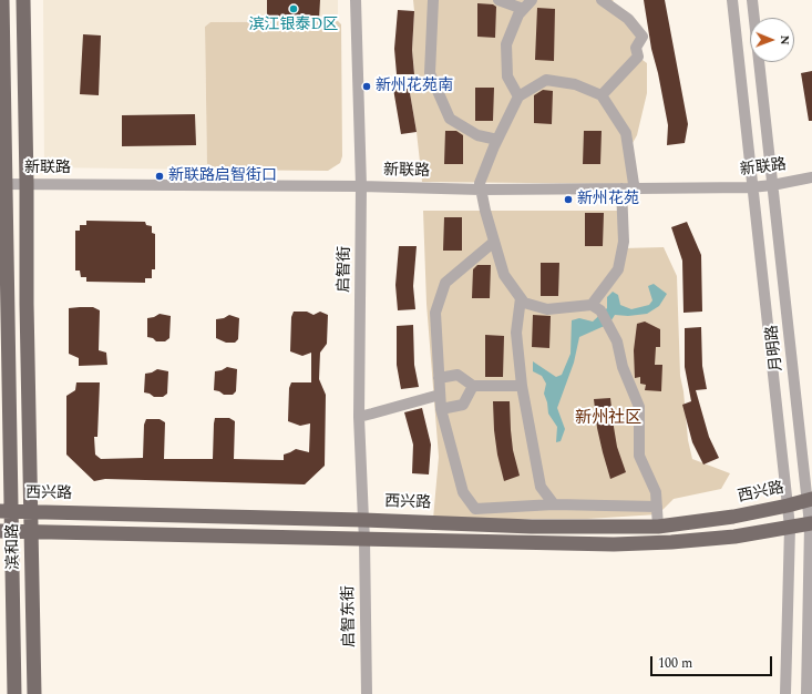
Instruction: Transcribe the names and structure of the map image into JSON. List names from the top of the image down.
{
  "streets": {
    "main road": ["西兴路", "滨和路"],
    "street": [
      "新联路",
      "启智街",
      "月明路",
      "启智东街"
    ]
  },
  "crossings": [
    ["新联路", "启智街"],
    ["新联路", "月明路"],
    ["新联路", "滨和路"],
    ["启智街", "西兴路"],
    ["启智街", "启智东街"],
    ["月明路", "西兴路"],
    ["西兴路", "滨和路"]
  ],
  "districts": ["新州社区"],
  "places": [
    "滨江银泰D区",
    "新州花苑南",
    "新联路启智街口",
    "新州花苑"
  ],
  "scale_bar": "100 m",
  "north": "right"
}
